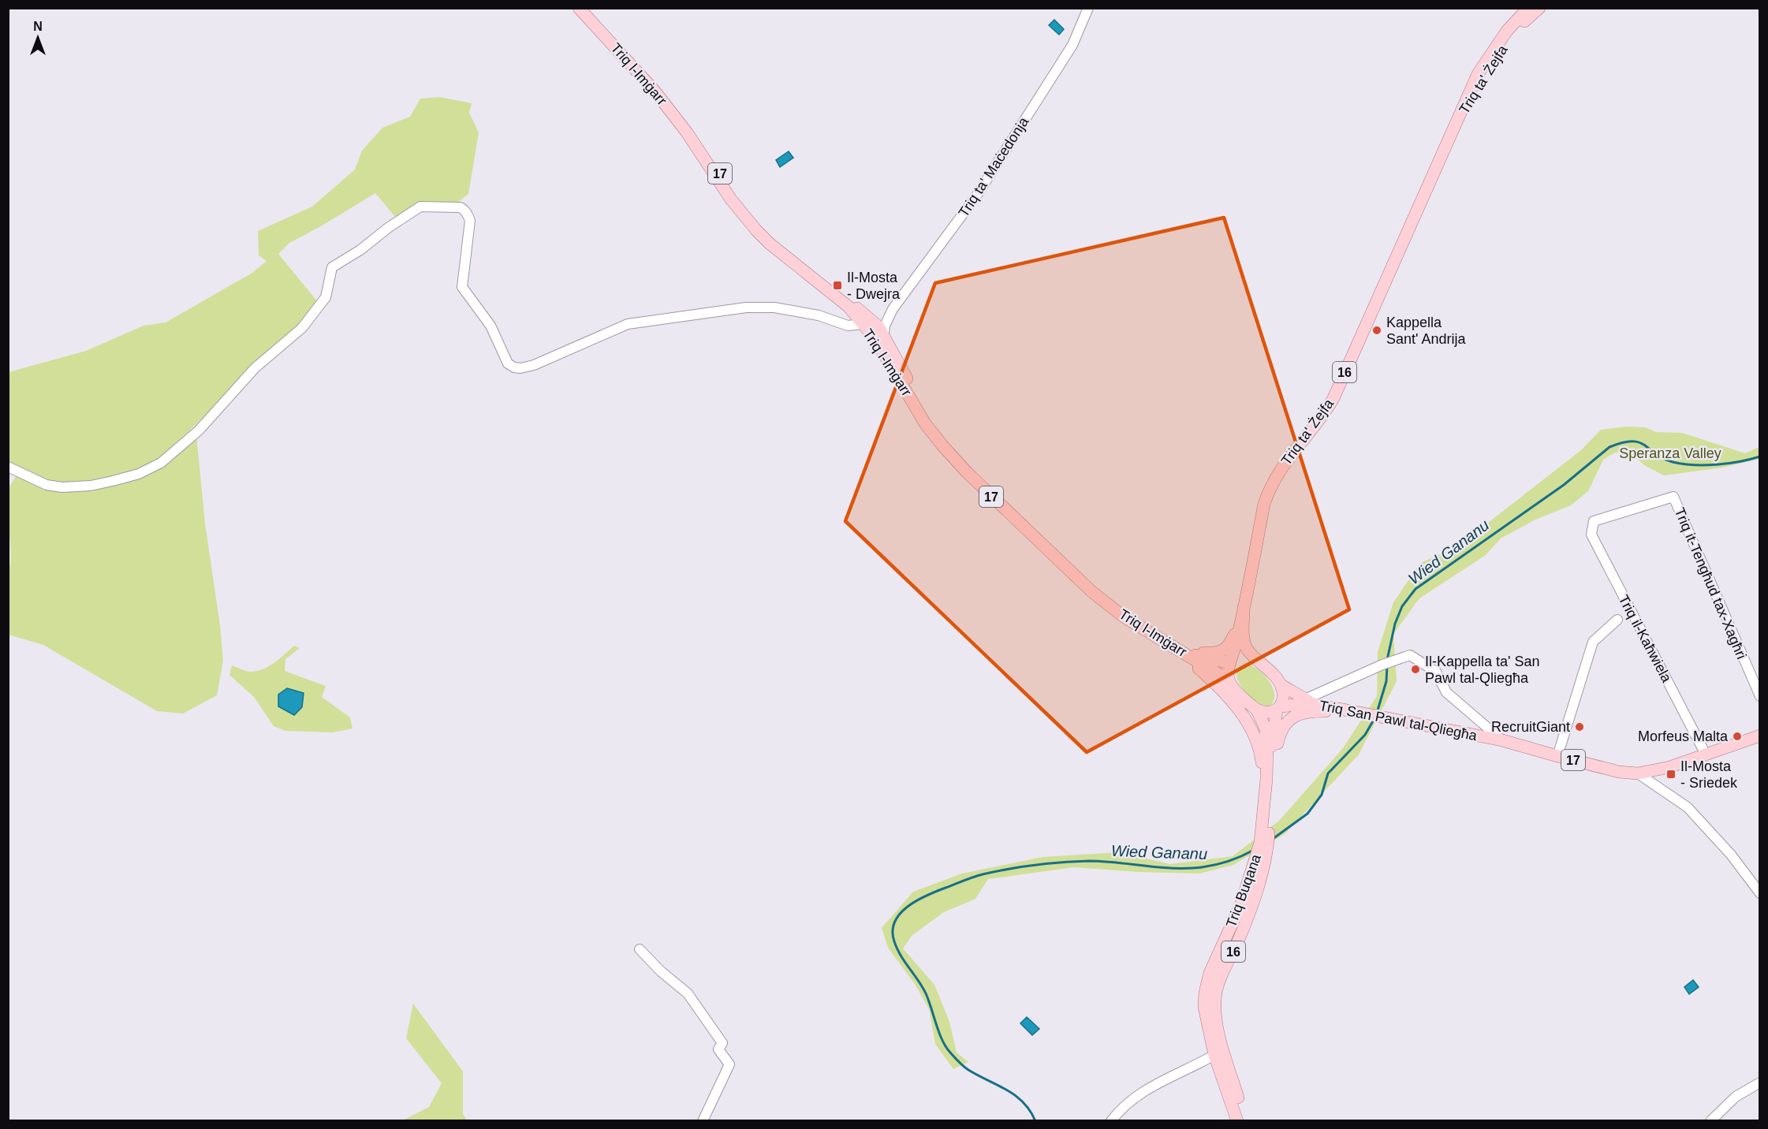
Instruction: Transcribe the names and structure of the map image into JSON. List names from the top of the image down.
{
  "streets": {
    "main road": [
      "Triq l-Imġarr",
      "Triq ta' Żejfa",
      "17",
      "16",
      "Triq San Pawl tal-Qliegħa",
      "Triq Buqana"
    ],
    "street": ["Triq ta' Maċedonja", "Triq it-Tengħud tax-Xagħri", "Triq il-Kaħwiela"]
  },
  "crossings": [
    ["Triq l-Imġarr", "Triq ta' Żejfa"],
    ["Triq l-Imġarr", "Triq ta' Maċedonja"],
    ["Triq l-Imġarr", "16"],
    ["Triq l-Imġarr", "Triq San Pawl tal-Qliegħa"],
    ["Triq l-Imġarr", "Triq Buqana"],
    ["Triq ta' Żejfa", "16"],
    ["Triq ta' Żejfa", "Triq San Pawl tal-Qliegħa"],
    ["Triq ta' Żejfa", "Triq Buqana"],
    ["16", "Triq San Pawl tal-Qliegħa"],
    ["16", "Triq Buqana"],
    ["Triq it-Tengħud tax-Xagħri", "Triq il-Kaħwiela"],
    ["Triq il-Kaħwiela", "Triq San Pawl tal-Qliegħa"],
    ["Triq San Pawl tal-Qliegħa", "Triq Buqana"]
  ],
  "water": ["Wied Gananu"],
  "parks": ["Speranza Valley"],
  "places": {
    "transit": ["Il-Mosta - Dwejra", "Il-Mosta - Sriedek"],
    "other": [
      "Kappella Sant' Andrija",
      "Il-Kappella ta' San Pawl tal-Qliegħa",
      "RecruitGiant",
      "Morfeus Malta"
    ]
  },
  "north": "top"
}
